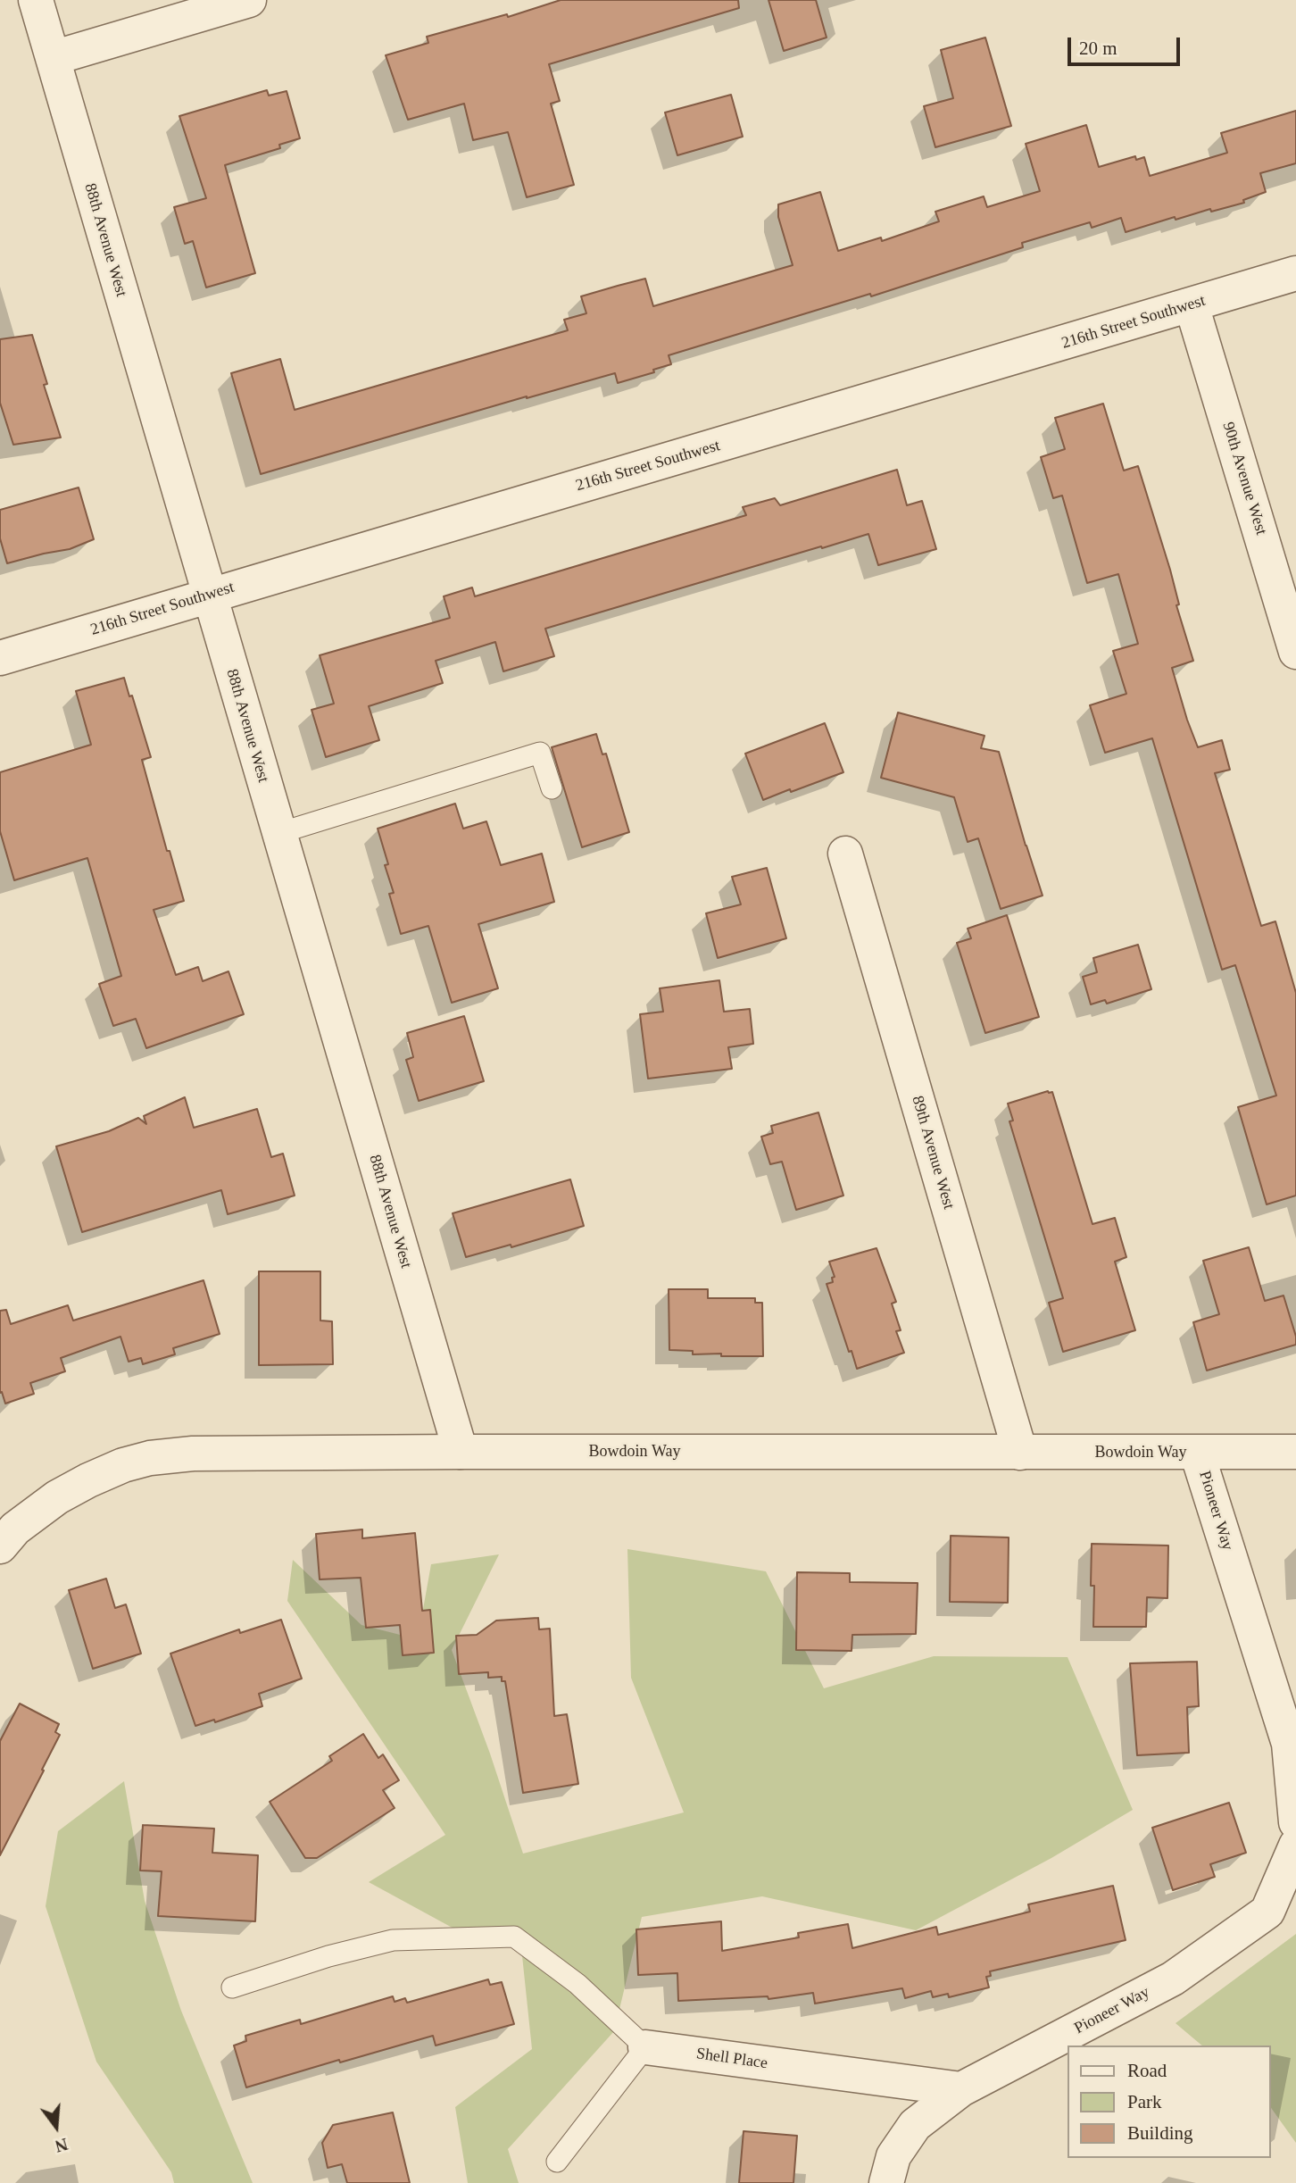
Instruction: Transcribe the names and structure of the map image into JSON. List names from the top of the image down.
{
  "streets": {
    "street": [
      "88th Avenue West",
      "216th Street Southwest",
      "90th Avenue West",
      "89th Avenue West",
      "Bowdoin Way",
      "Pioneer Way",
      "Shell Place"
    ]
  },
  "crossings": [
    ["88th Avenue West", "216th Street Southwest"],
    ["88th Avenue West", "Bowdoin Way"],
    ["216th Street Southwest", "90th Avenue West"],
    ["89th Avenue West", "Bowdoin Way"],
    ["Bowdoin Way", "Pioneer Way"],
    ["Pioneer Way", "Shell Place"]
  ],
  "legend": ["Road", "Park", "Building"],
  "scale_bar": "20 m",
  "north": "bottom"
}
